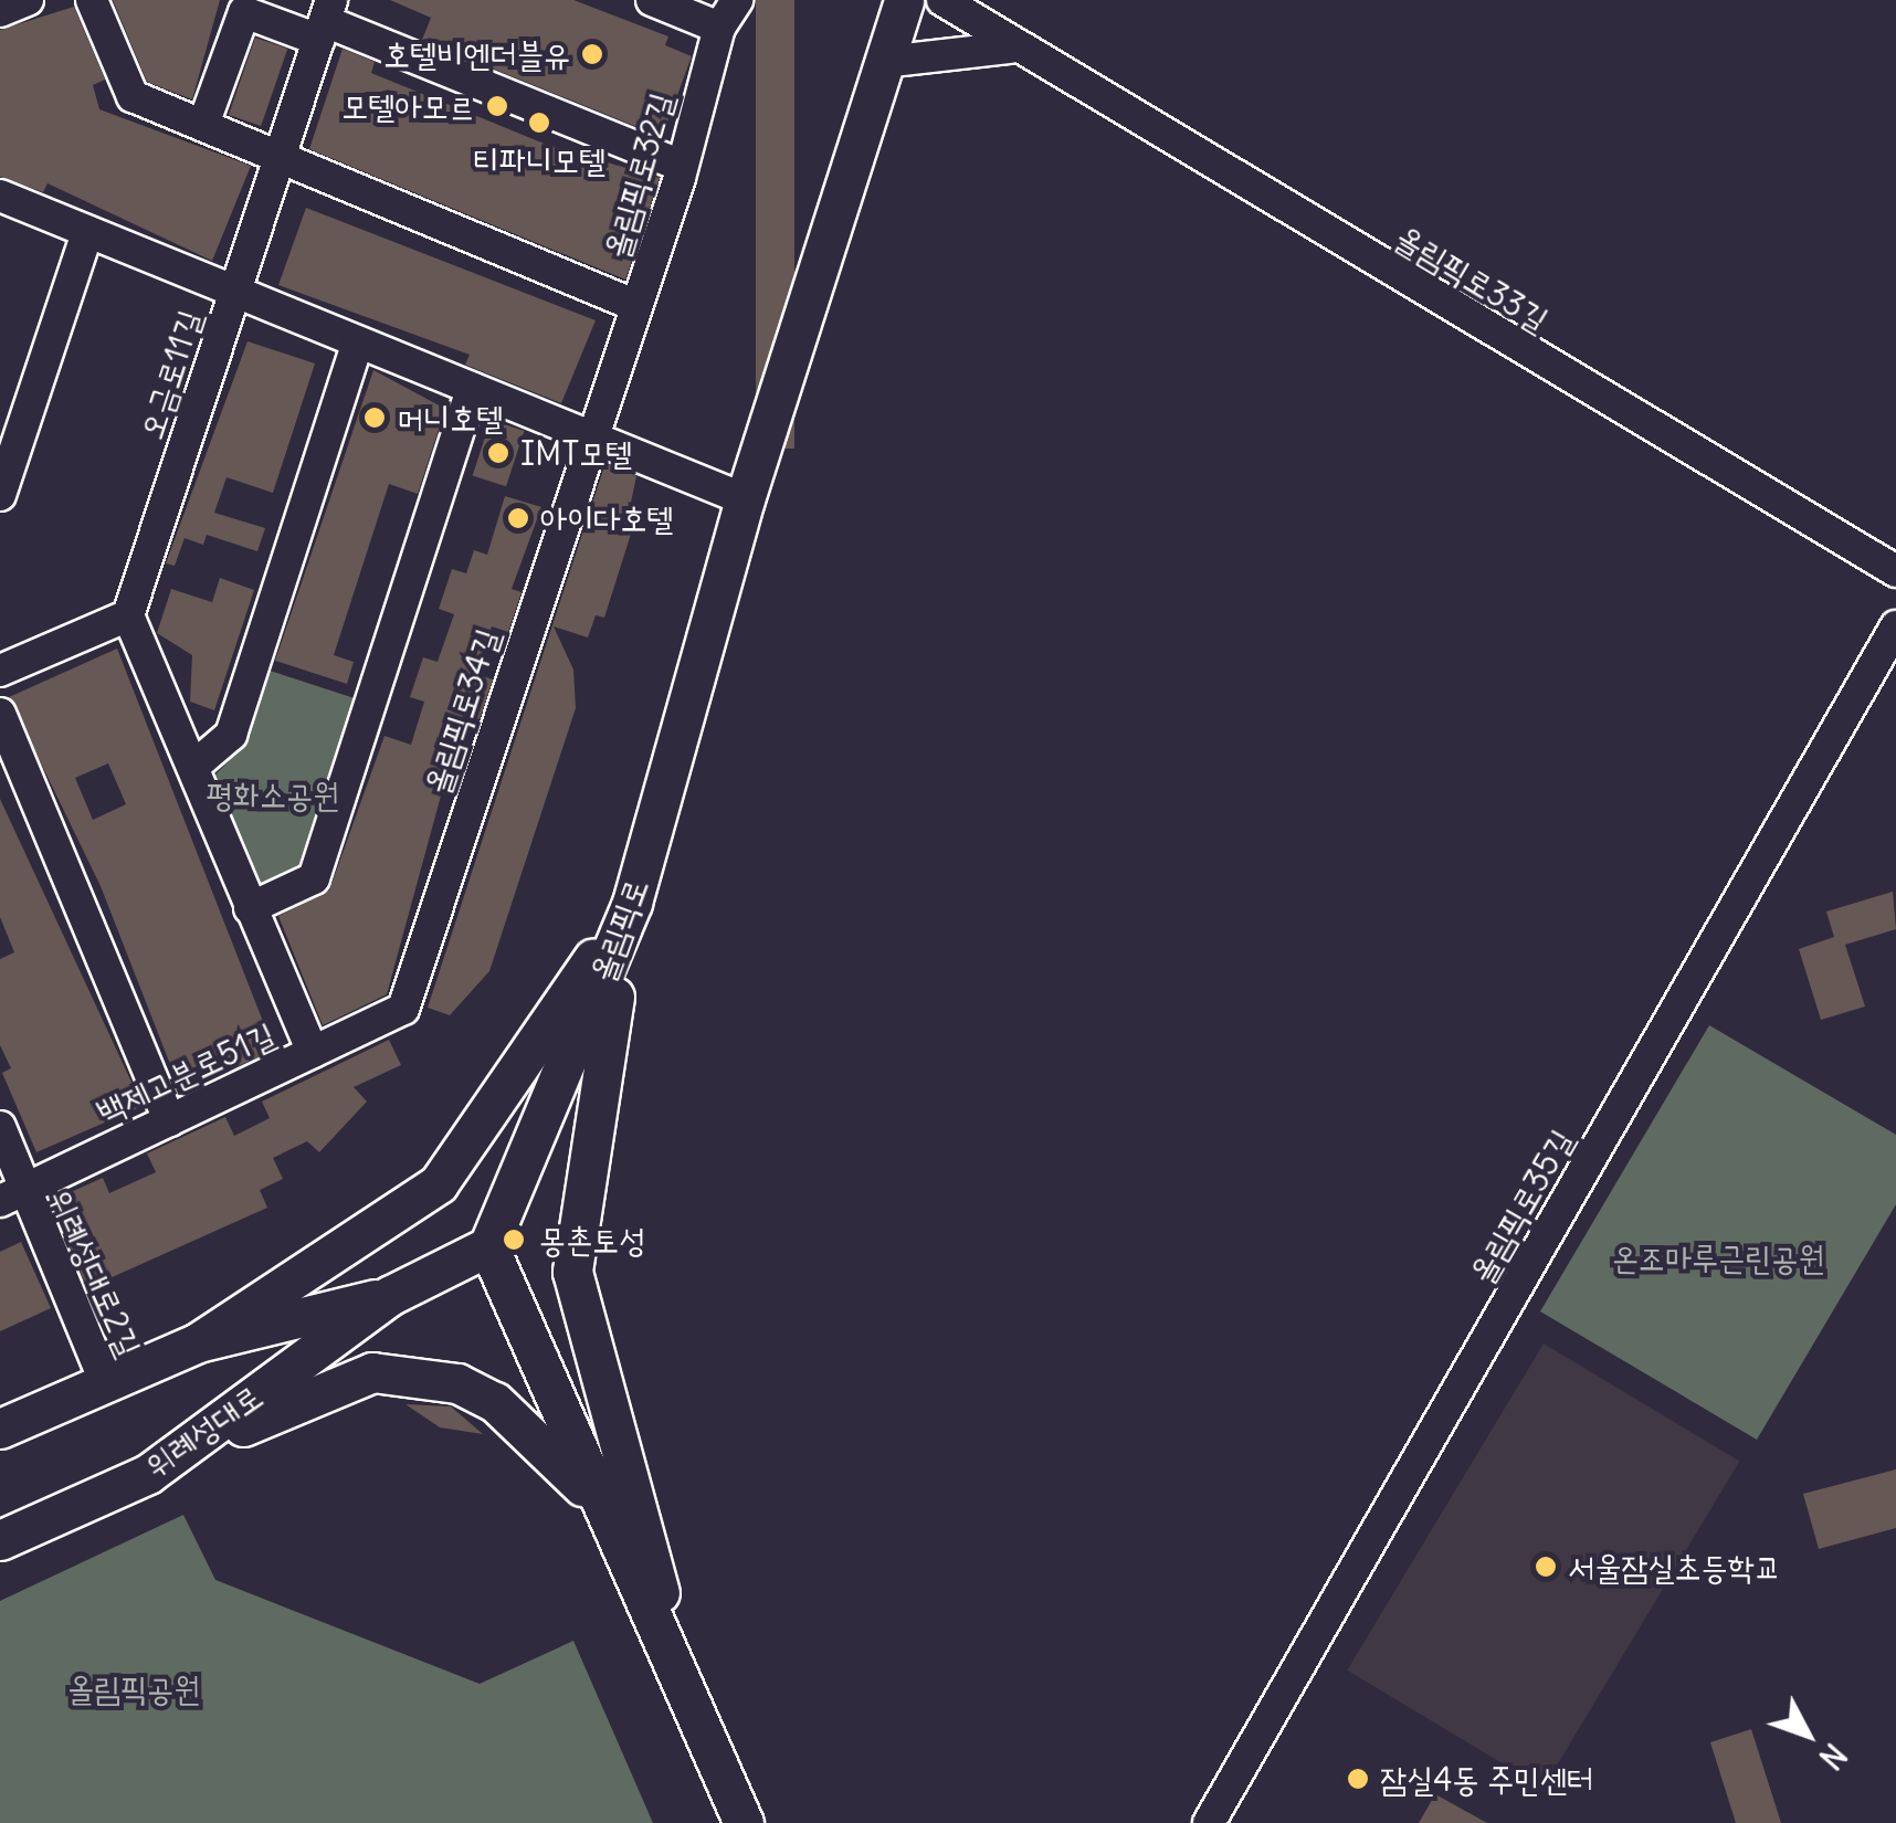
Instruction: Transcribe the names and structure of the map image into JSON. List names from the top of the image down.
{
  "streets": {
    "main road": ["올림픽로", "위례성대로"],
    "street": [
      "올림픽로32길",
      "올림픽로33길",
      "오금로11길",
      "올림픽로34길",
      "백제고분로51길",
      "올림픽로35길",
      "위례성대로2길"
    ]
  },
  "crossings": [
    ["올림픽로32길", "올림픽로34길"],
    ["올림픽로34길", "백제고분로51길"],
    ["올림픽로", "위례성대로"],
    ["백제고분로51길", "위례성대로2길"],
    ["위례성대로2길", "위례성대로"]
  ],
  "parks": ["평화소공원", "온조마루근린공원", "올림픽공원"],
  "places": [
    "호텔비엔더블유",
    "모텔아모르",
    "티파니모텔",
    "머니호텔",
    "IMT모텔",
    "아이다호텔",
    "몽촌토성",
    "서울잠실초등학교",
    "잠실4동 주민센터"
  ],
  "north": "bottom right"
}
